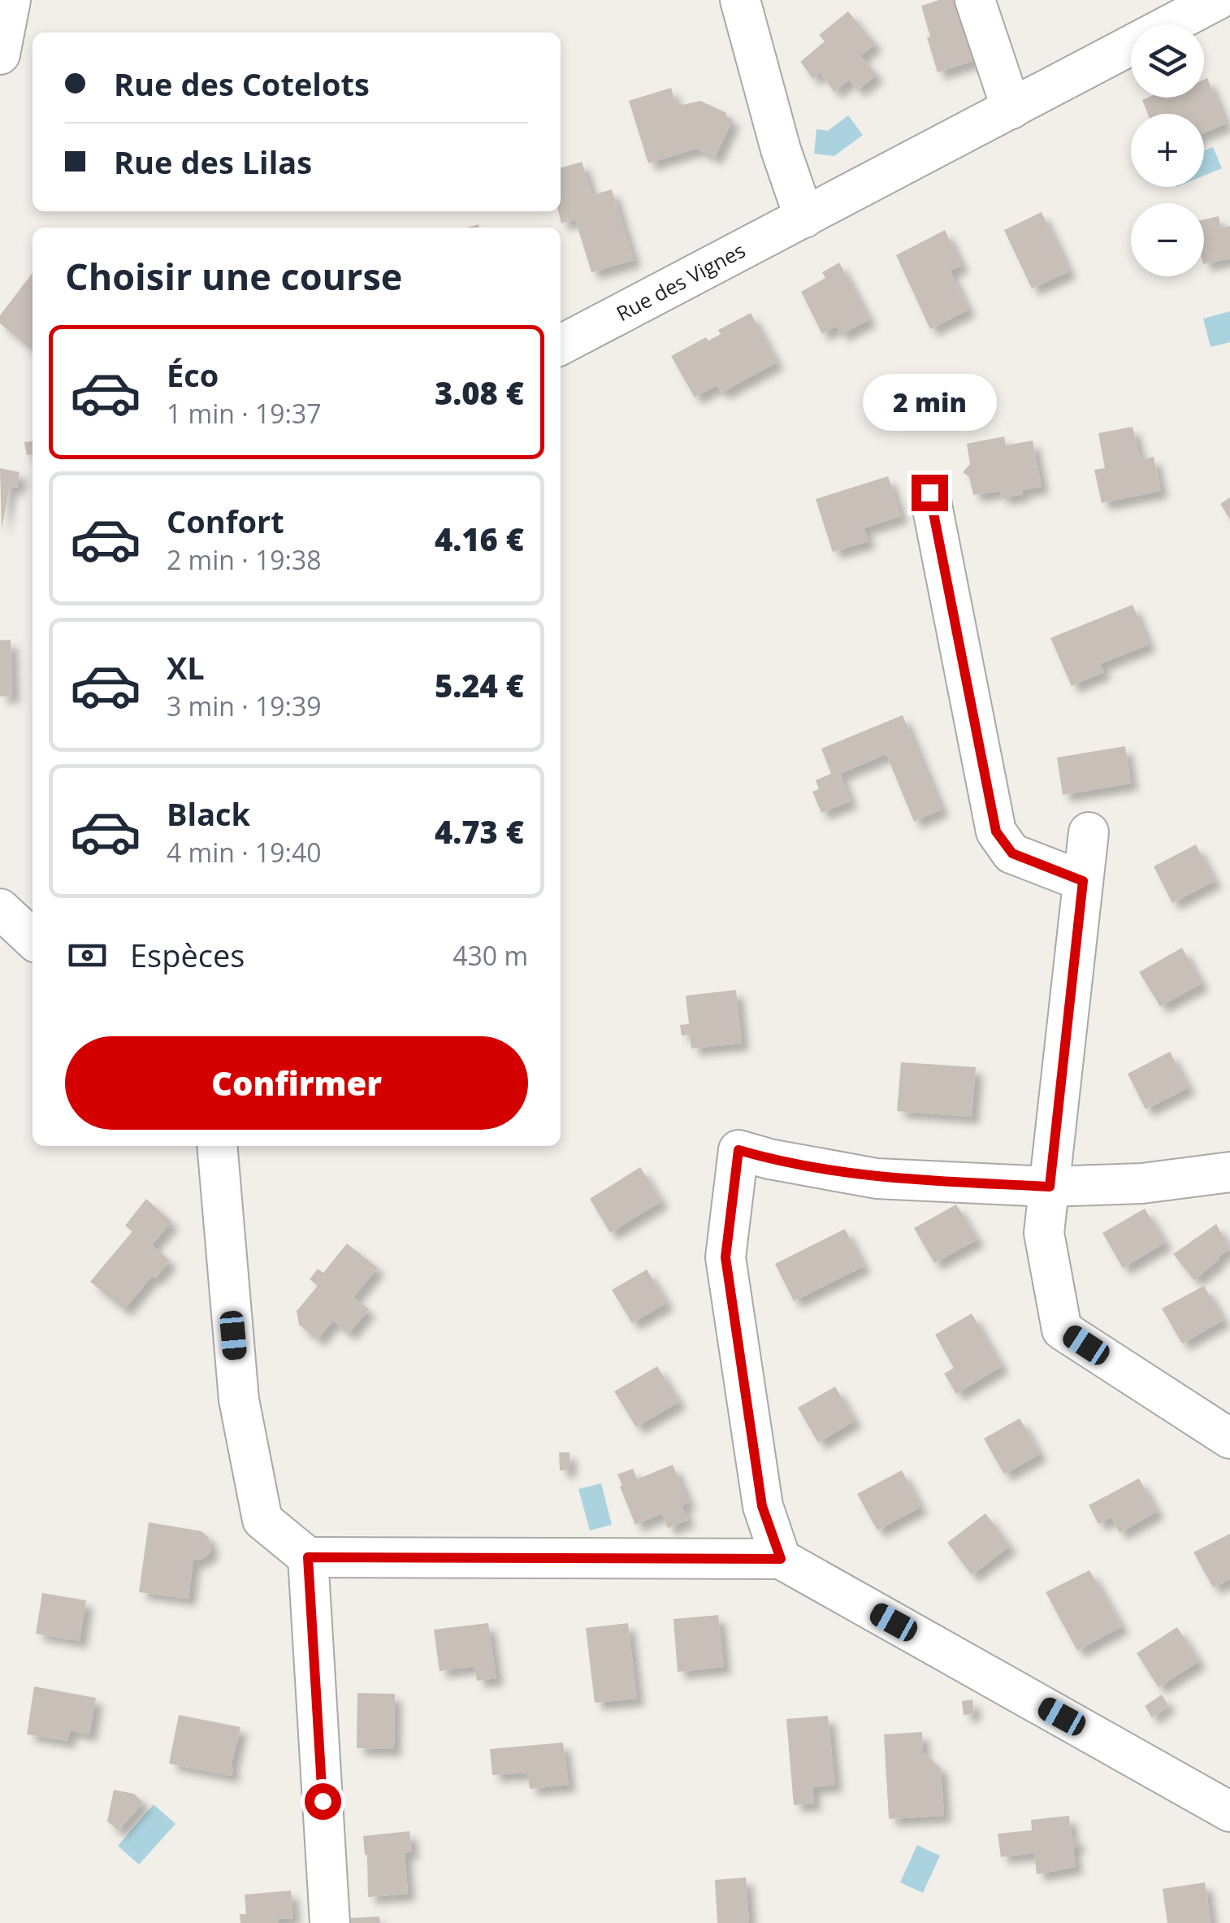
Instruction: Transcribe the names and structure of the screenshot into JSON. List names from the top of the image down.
{
  "streets": {
    "street": ["Rue des Vignes"]
  },
  "page": {
    "map_buttons": ["+", "−"],
    "banner": ["Rue des Cotelots", "Rue des Lilas"],
    "heading": "Choisir une course",
    "list": [
      {
        "name": "Éco",
        "note": "1 min · 19:37",
        "value": "3.08 €"
      },
      {
        "name": "Confort",
        "note": "2 min · 19:38",
        "value": "4.16 €"
      },
      {
        "name": "XL",
        "note": "3 min · 19:39",
        "value": "5.24 €"
      },
      {
        "name": "Black",
        "note": "4 min · 19:40",
        "value": "4.73 €"
      }
    ],
    "bubble": "2 min",
    "pay": ["Espèces", "430 m"],
    "buttons": "Confirmer"
  }
}
